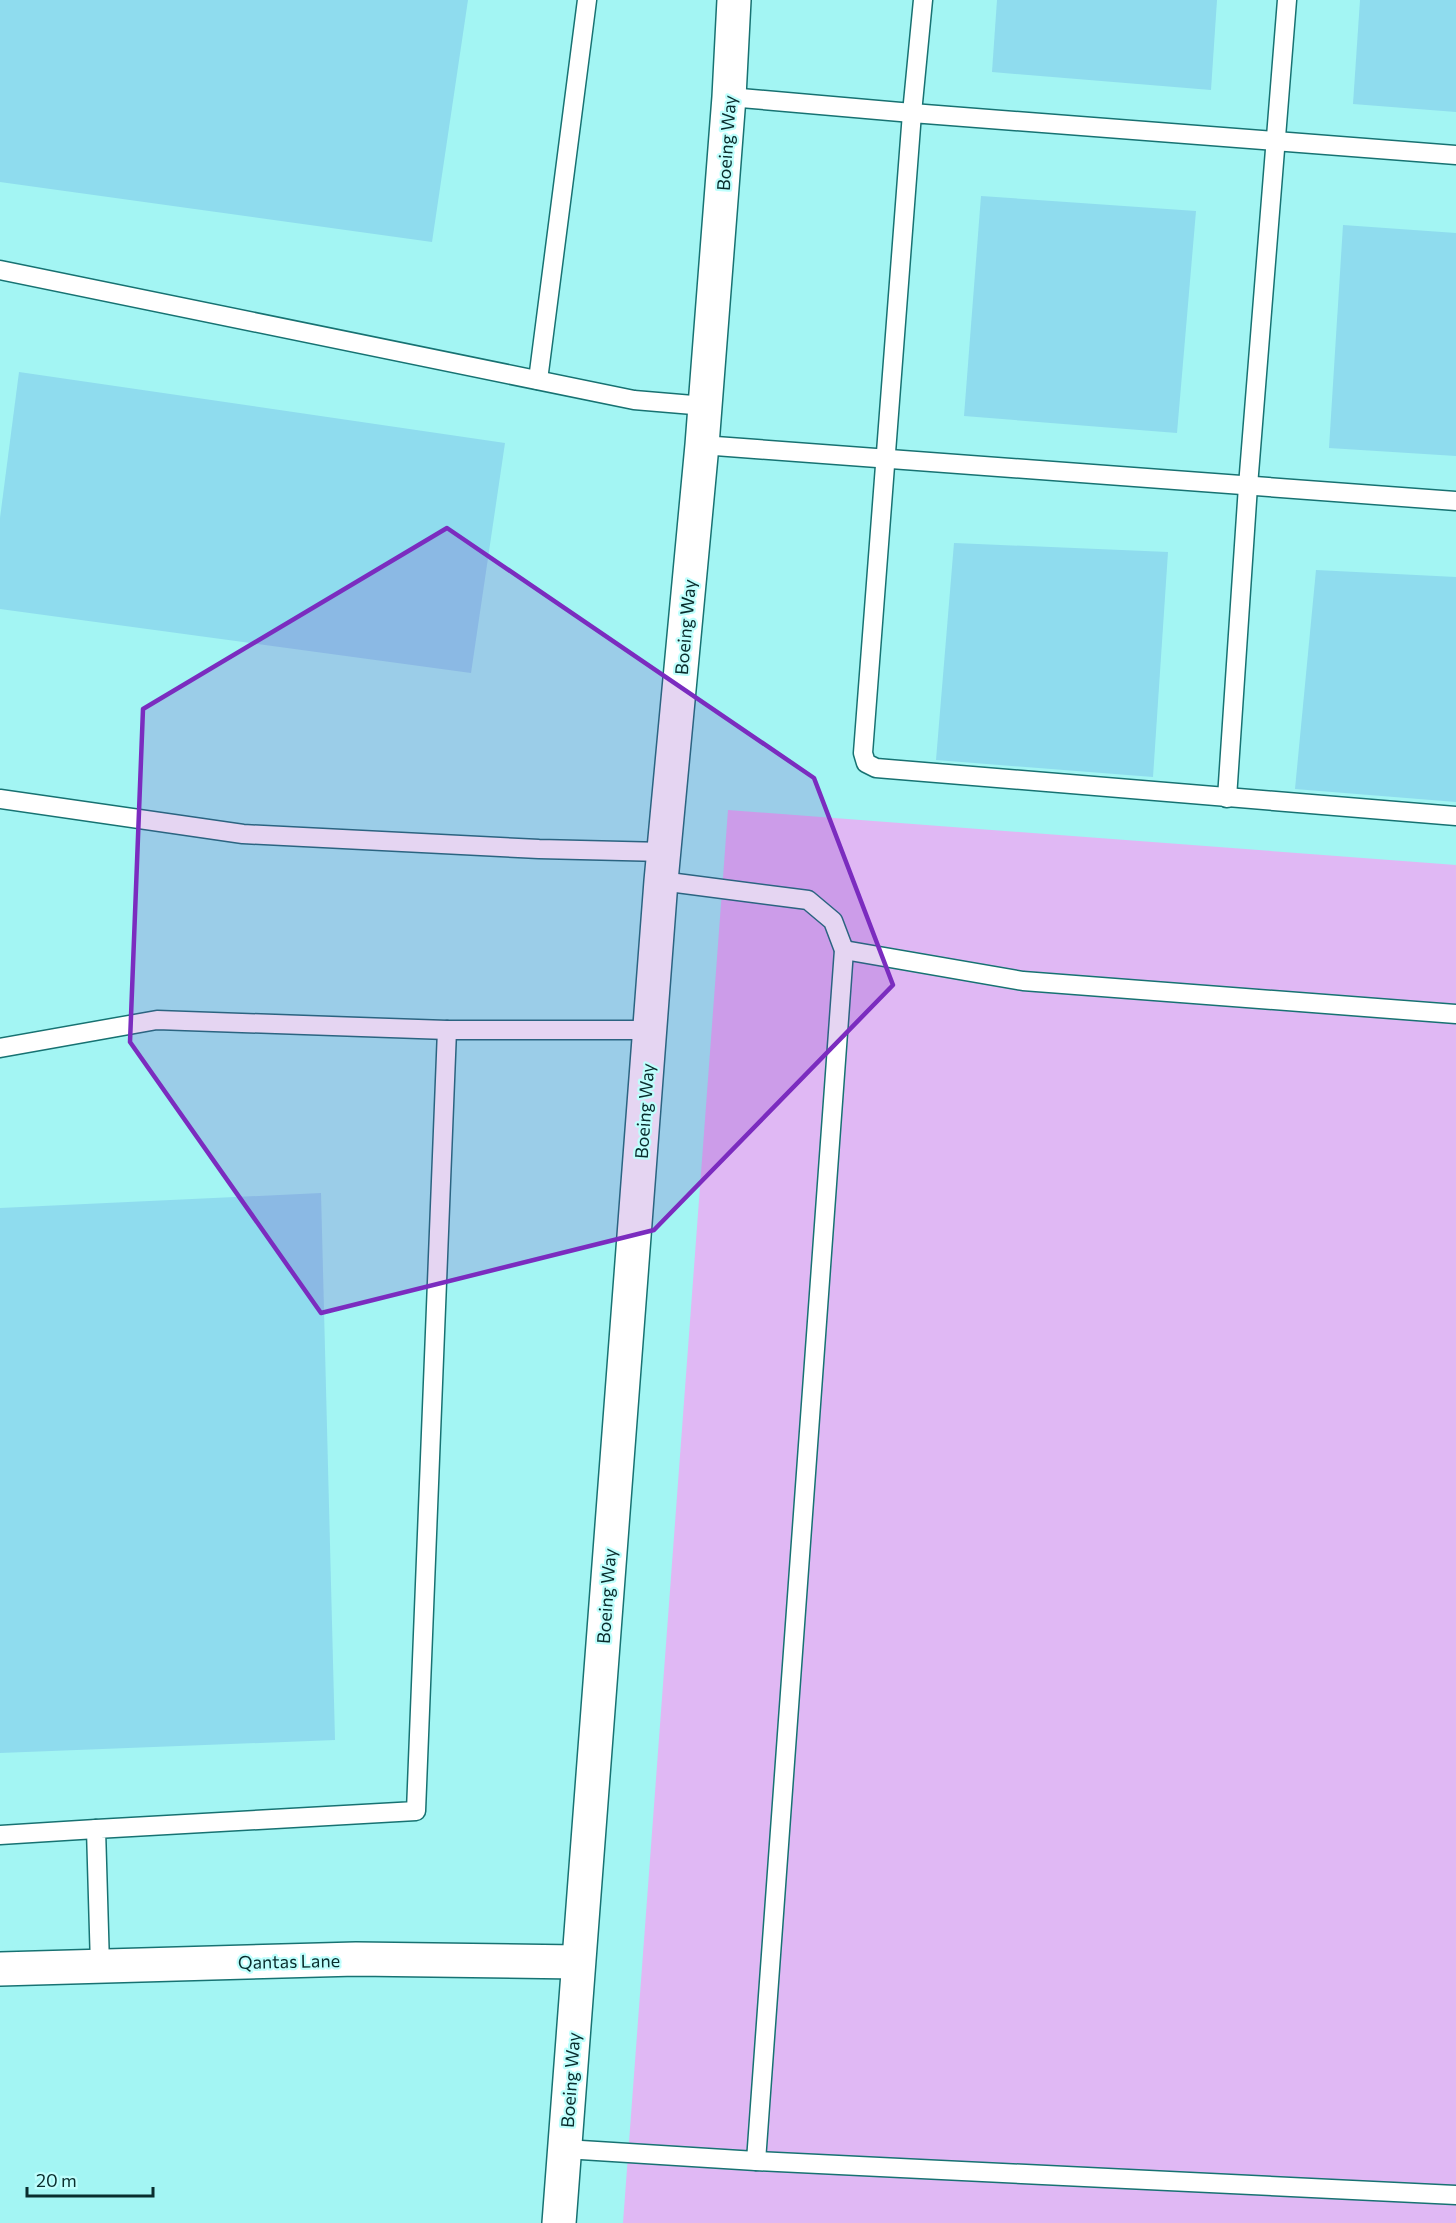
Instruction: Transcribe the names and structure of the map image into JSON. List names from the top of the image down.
{
  "streets": {
    "street": ["Boeing Way", "Qantas Lane"]
  },
  "crossings": [
    ["Boeing Way", "Qantas Lane"]
  ],
  "scale_bar": "20 m"
}
